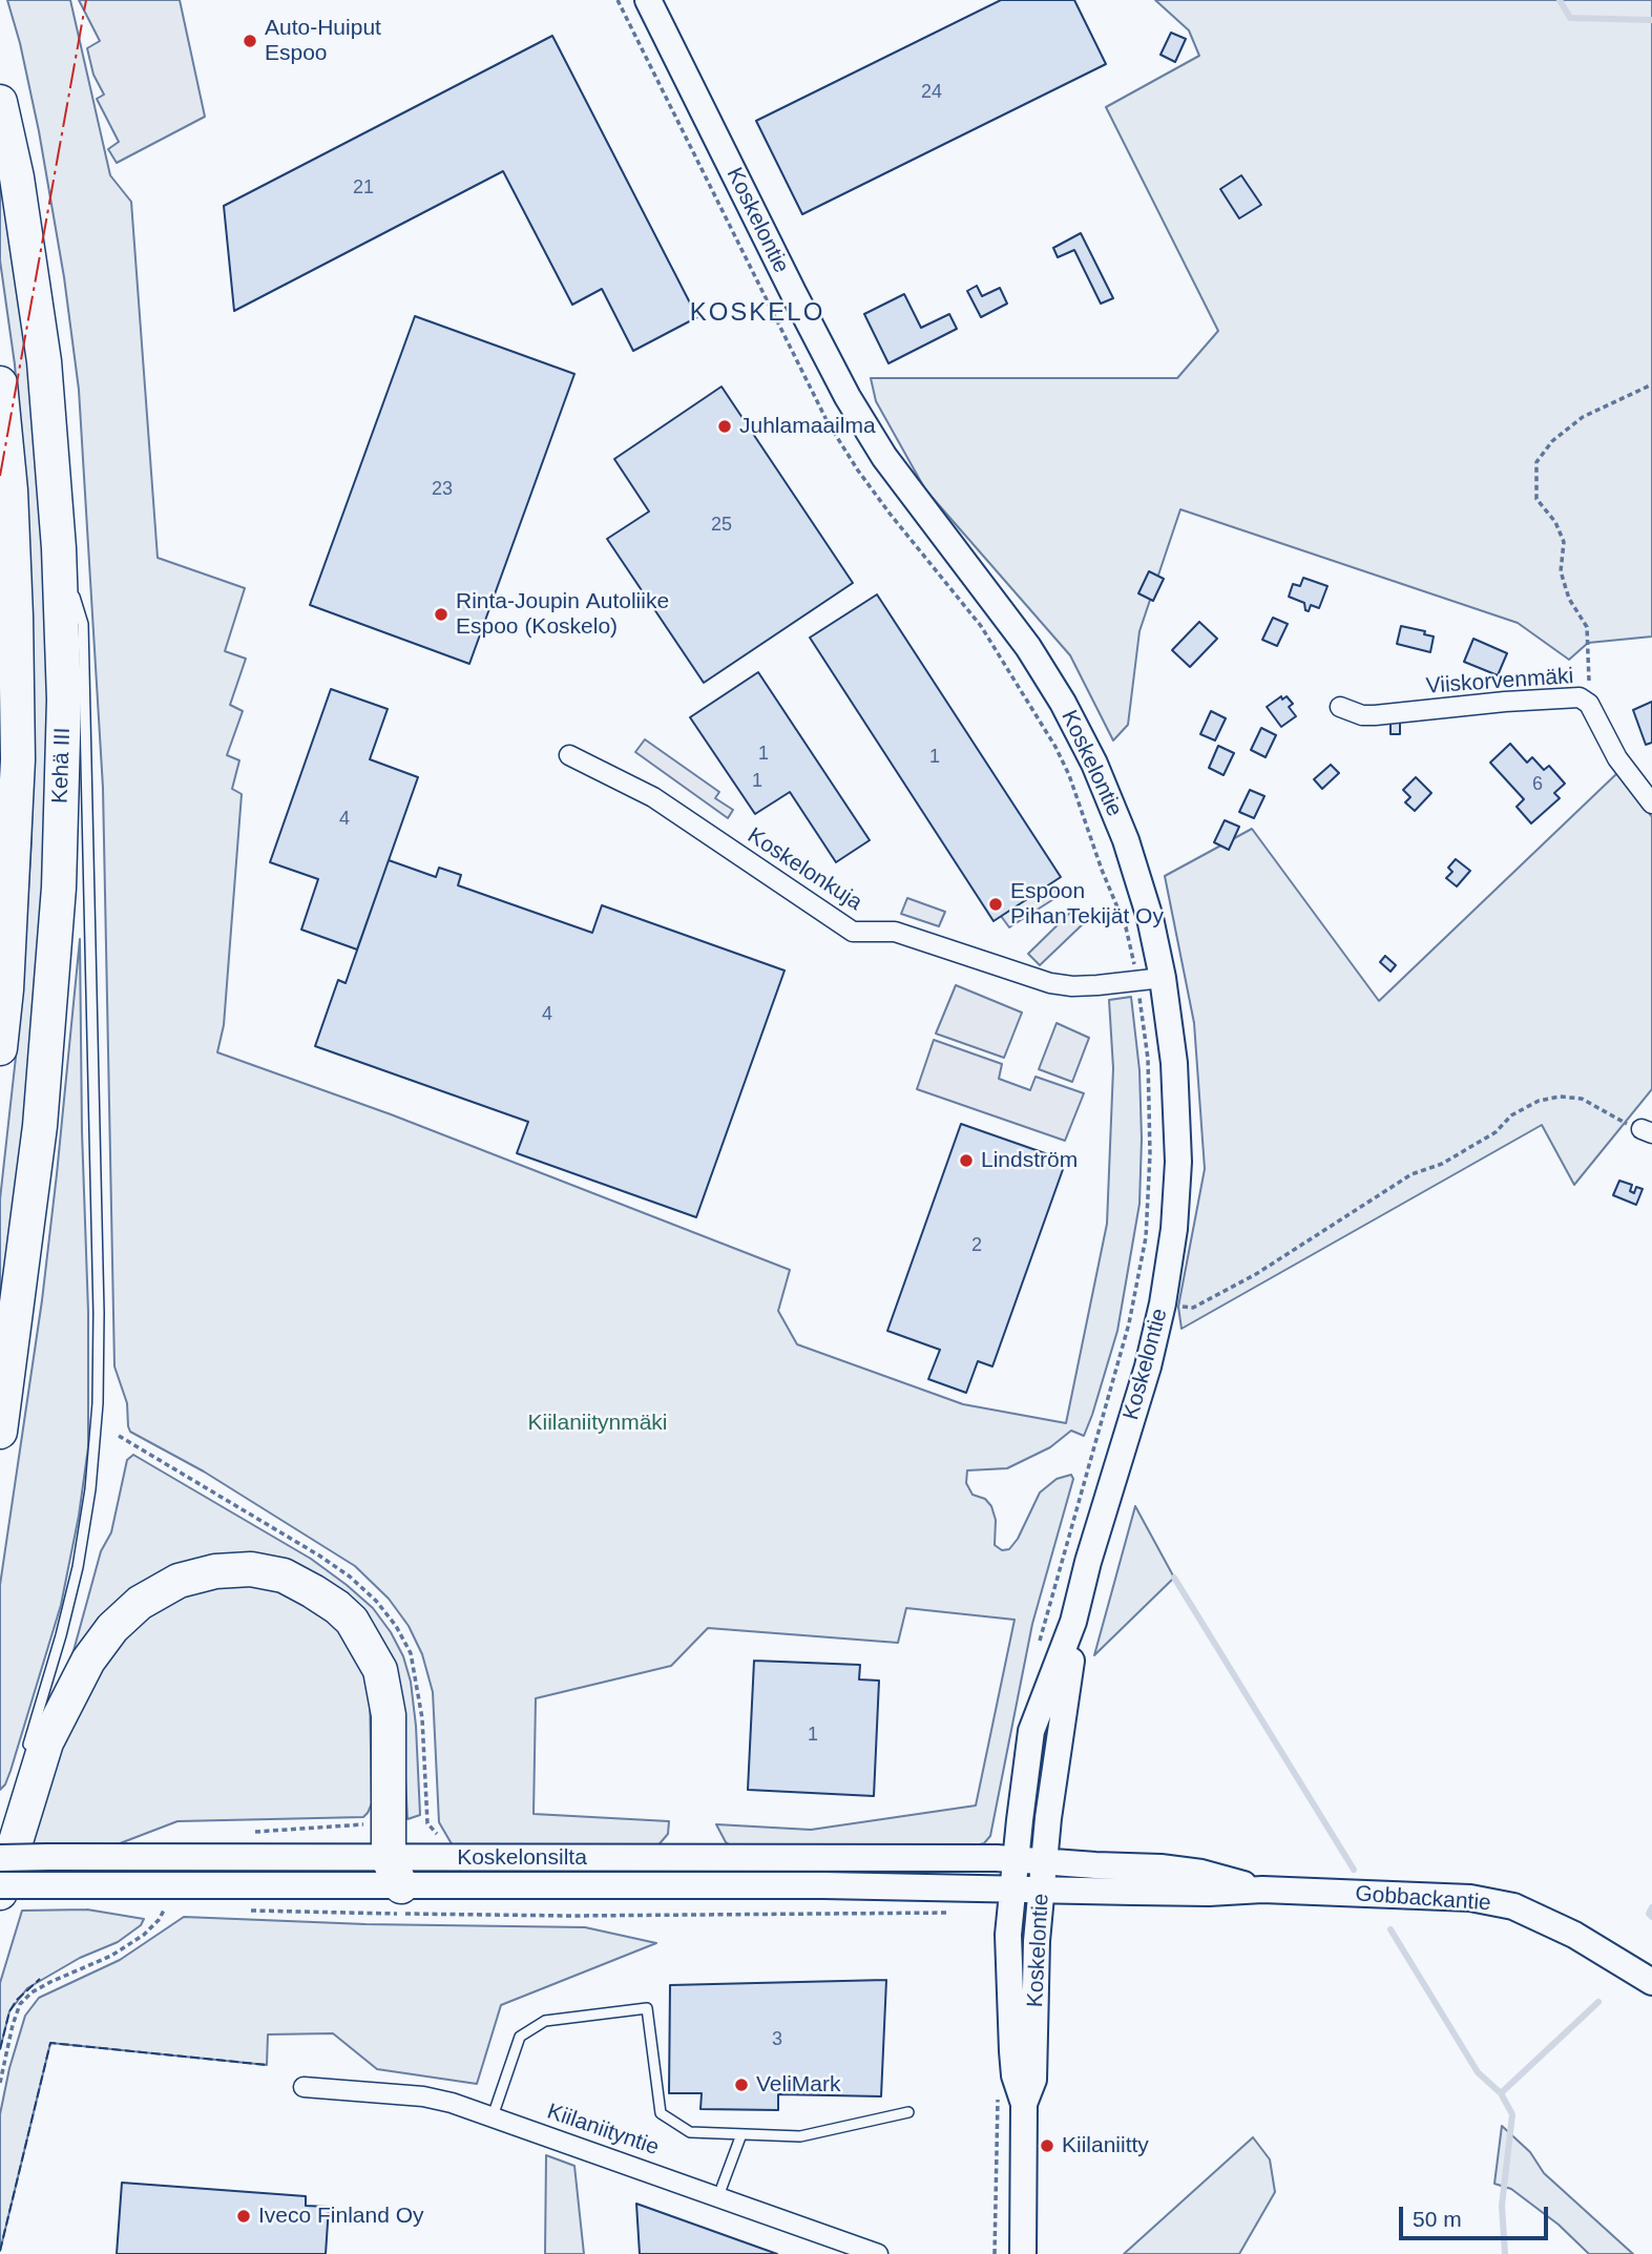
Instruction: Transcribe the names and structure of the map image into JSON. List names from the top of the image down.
{
  "streets": {
    "highway": ["Kehä III"],
    "main road": ["Koskelontie", "Koskelonsilta", "Gobbackantie"],
    "street": ["Viiskorvenmäki", "Koskelonkuja", "Kiilaniityntie"]
  },
  "crossings": [
    ["Koskelontie", "Koskelonkuja"],
    ["Koskelontie", "Koskelonsilta"],
    ["Koskelontie", "Gobbackantie"],
    ["Koskelonsilta", "Gobbackantie"]
  ],
  "districts": ["KOSKELO"],
  "parks": ["Kiilaniitynmäki"],
  "places": [
    "Auto-Huiput Espoo",
    "Juhlamaailma",
    "Rinta-Joupin Autoliike Espoo (Koskelo)",
    "Espoon PihanTekijät Oy",
    "Lindström",
    "VeliMark",
    "Kiilaniitty",
    "Iveco Finland Oy"
  ],
  "house_numbers": [
    "24",
    "21",
    "23",
    "25",
    "1",
    "1",
    "1",
    "6",
    "4",
    "4",
    "2",
    "1",
    "3"
  ],
  "scale_bar": "50 m"
}
